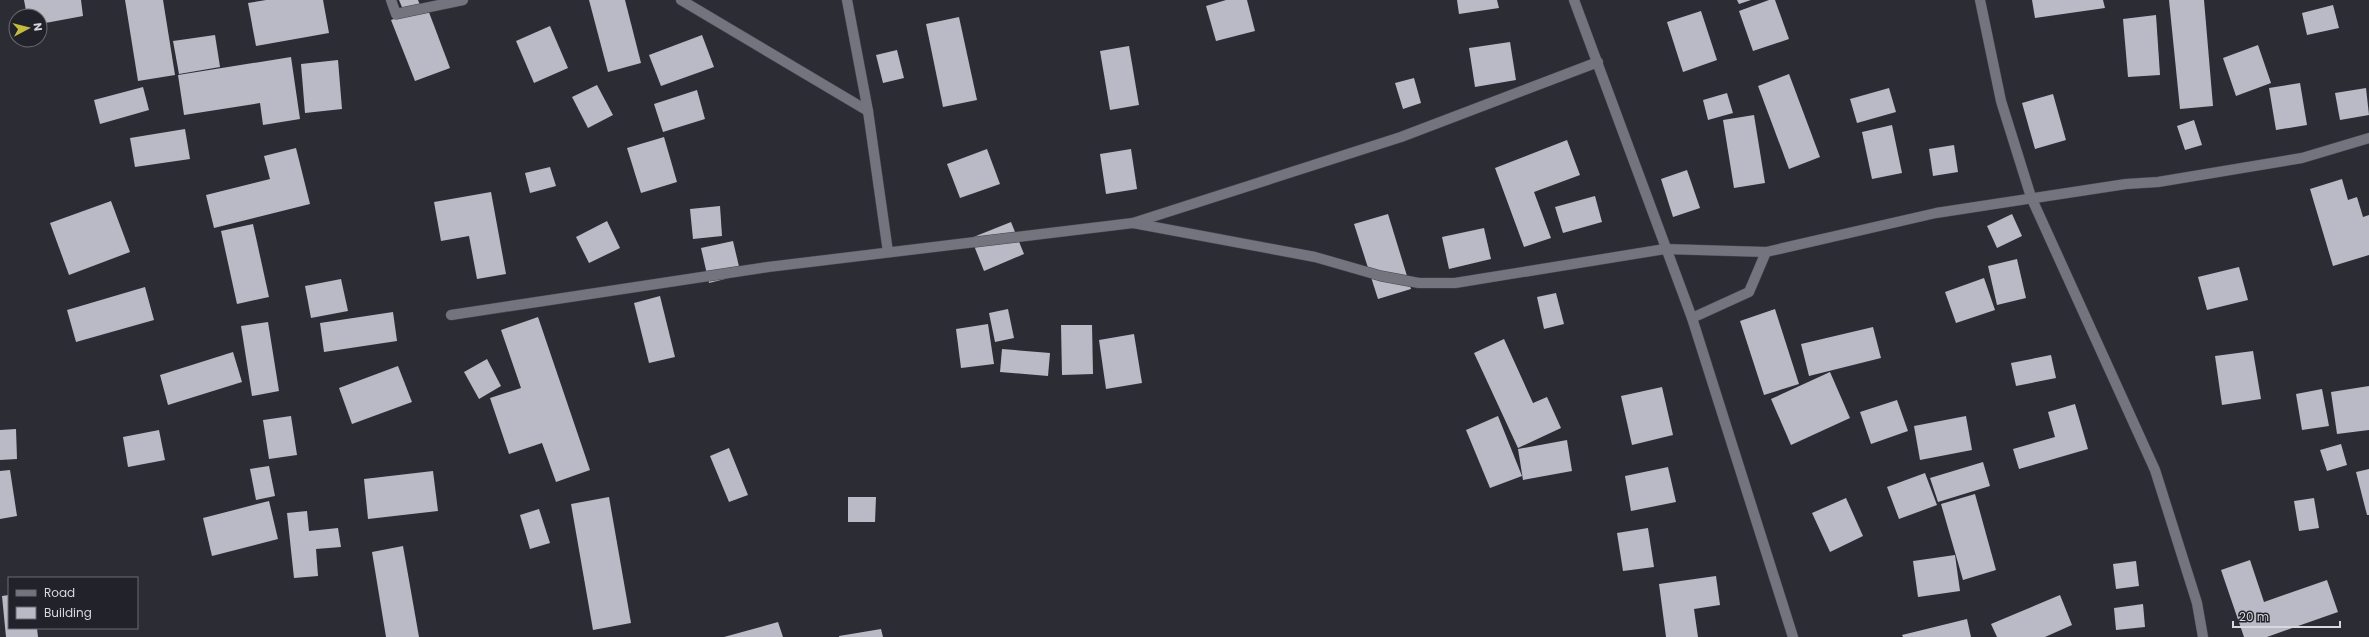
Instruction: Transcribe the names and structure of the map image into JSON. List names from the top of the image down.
{
  "legend": ["Road", "Building"],
  "scale_bar": "20 m",
  "north": "right"
}
